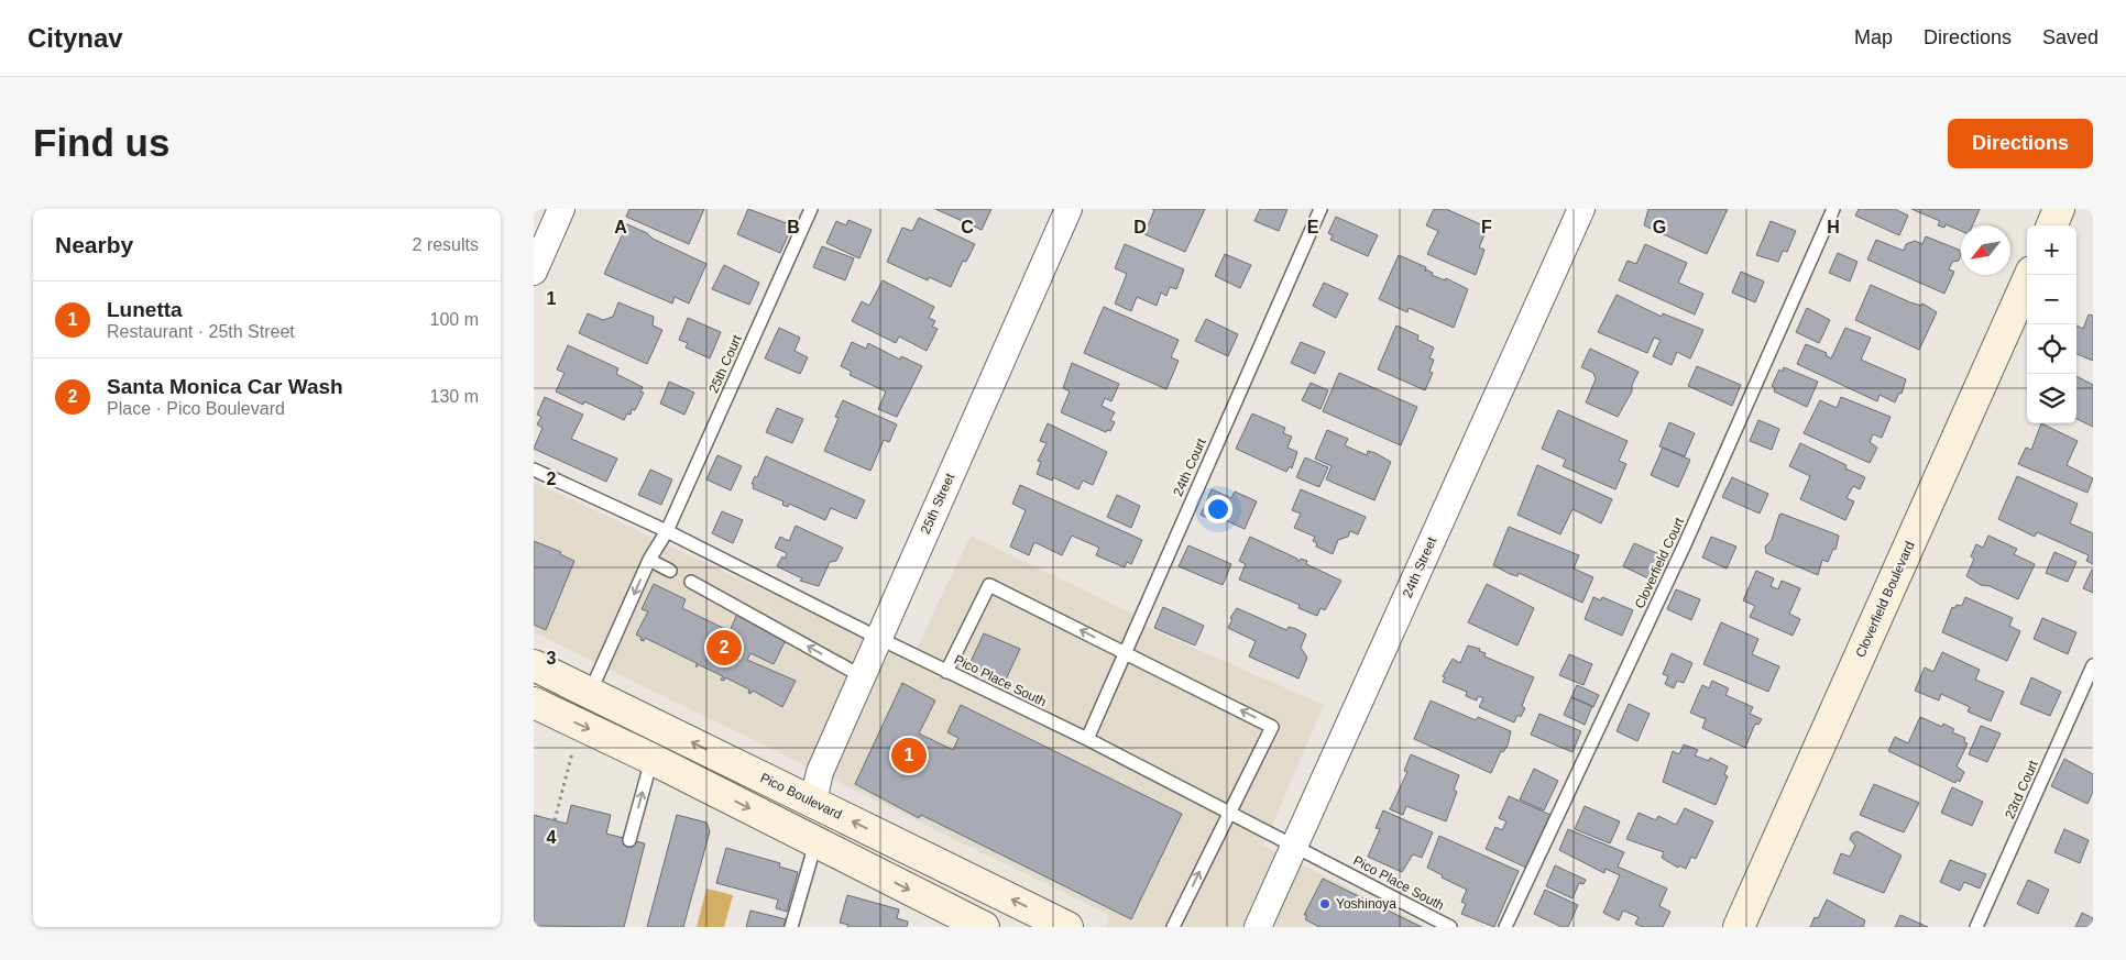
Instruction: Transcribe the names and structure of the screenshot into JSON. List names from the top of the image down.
{
  "streets": {
    "main road": ["Cloverfield Boulevard", "Pico Boulevard"],
    "street": ["25th Street", "24th Street"],
    "lane": [
      "25th Court",
      "24th Court",
      "Cloverfield Court",
      "Pico Place South",
      "23rd Court"
    ]
  },
  "crossings": [
    ["25th Court", "Pico Place South"],
    ["25th Court", "Pico Boulevard"],
    ["24th Court", "Pico Place South"],
    ["25th Street", "Pico Place South"],
    ["25th Street", "Pico Boulevard"],
    ["24th Street", "Pico Place South"]
  ],
  "places": ["Yoshinoya"],
  "north": "bottom left",
  "page": {
    "header": "Citynav",
    "nav": ["Map", "Directions", "Saved"],
    "buttons": "Directions",
    "title": "Find us",
    "heading": ["Nearby", "2 results"],
    "map_buttons": ["+", "−"],
    "list": [
      {
        "mark": "1",
        "name": "Lunetta",
        "note": "Restaurant · 25th Street",
        "value": "100 m"
      },
      {
        "mark": "2",
        "name": "Santa Monica Car Wash",
        "note": "Place · Pico Boulevard",
        "value": "130 m"
      }
    ],
    "pins": ["2", "1"]
  },
  "grid": {
    "columns": [
      "A",
      "B",
      "C",
      "D",
      "E",
      "F",
      "G",
      "H"
    ],
    "rows": [
      "1",
      "2",
      "3",
      "4"
    ]
  }
}
